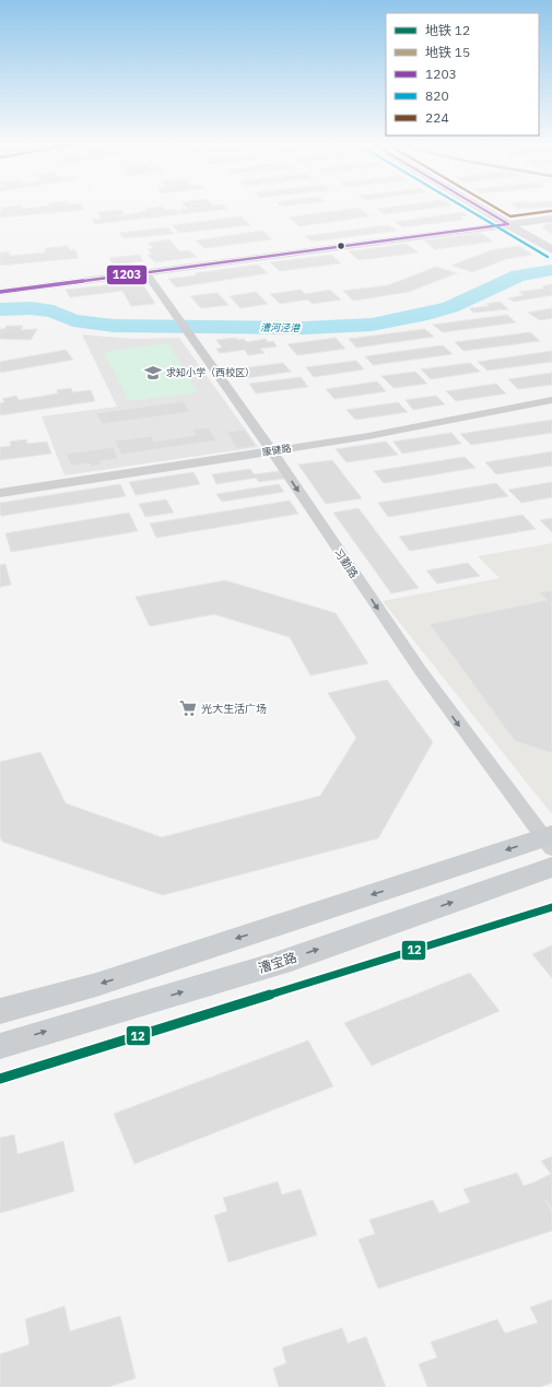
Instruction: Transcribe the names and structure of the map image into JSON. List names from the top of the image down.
{
  "streets": {
    "main road": ["漕宝路"],
    "street": ["康健路", "习勤路"]
  },
  "crossings": [
    ["康健路", "习勤路"]
  ],
  "one_way": ["习勤路"],
  "water": ["漕河泾港"],
  "places": {
    "school or university": ["求知小学（西校区）"],
    "supermarket": ["光大生活广场"]
  },
  "lines": [
    "transit line 1203",
    "transit line 820",
    "transit line 224",
    "metro line 12"
  ],
  "legend": [
    "地铁 12",
    "地铁 15",
    "1203",
    "820",
    "224"
  ]
}
